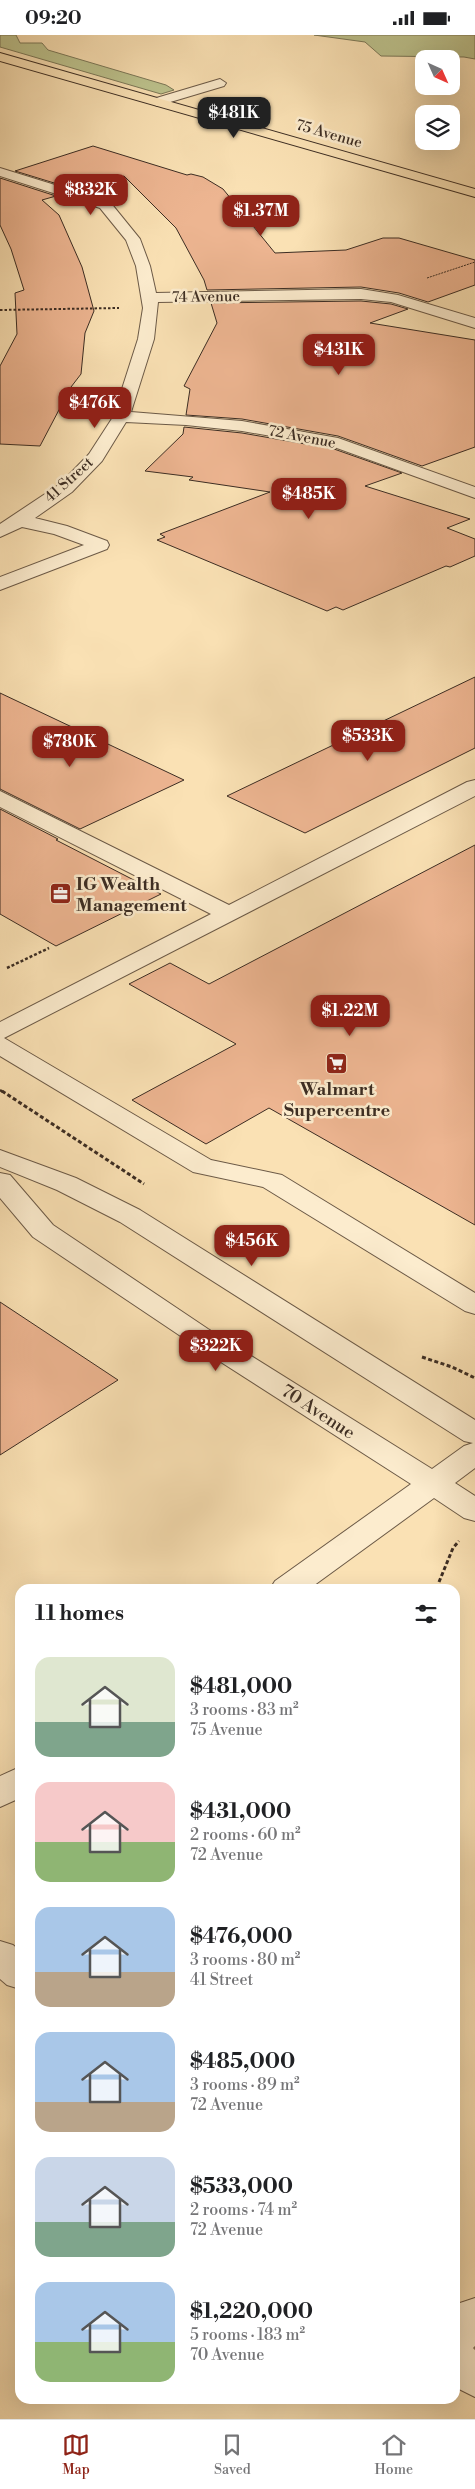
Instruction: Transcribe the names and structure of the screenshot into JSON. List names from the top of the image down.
{
  "streets": {
    "main road": ["75 Avenue"],
    "street": [
      "74 Avenue",
      "72 Avenue",
      "41 Street",
      "70 Avenue"
    ]
  },
  "crossings": [
    ["74 Avenue", "41 Street"],
    ["72 Avenue", "41 Street"]
  ],
  "places": {
    "office": ["IG Wealth Management"],
    "supermarket": ["Walmart Supercentre"]
  },
  "north": "bottom right",
  "page": {
    "status": "09:20",
    "price": [
      "$481K",
      "$832K",
      "$1.37M",
      "$431K",
      "$476K",
      "$485K",
      "$533K",
      "$780K",
      "$1.22M",
      "$456K",
      "$322K"
    ],
    "heading": "11 homes",
    "list": [
      {
        "name": "$481,000",
        "note": "3 rooms · 83 m² · 75 Avenue"
      },
      {
        "name": "$431,000",
        "note": "2 rooms · 60 m² · 72 Avenue"
      },
      {
        "name": "$476,000",
        "note": "3 rooms · 80 m² · 41 Street"
      },
      {
        "name": "$485,000",
        "note": "3 rooms · 89 m² · 72 Avenue"
      },
      {
        "name": "$533,000",
        "note": "2 rooms · 74 m² · 72 Avenue"
      },
      {
        "name": "$1,220,000",
        "note": "5 rooms · 183 m² · 70 Avenue"
      }
    ],
    "tabs": ["Map", "Saved", "Home"]
  }
}
